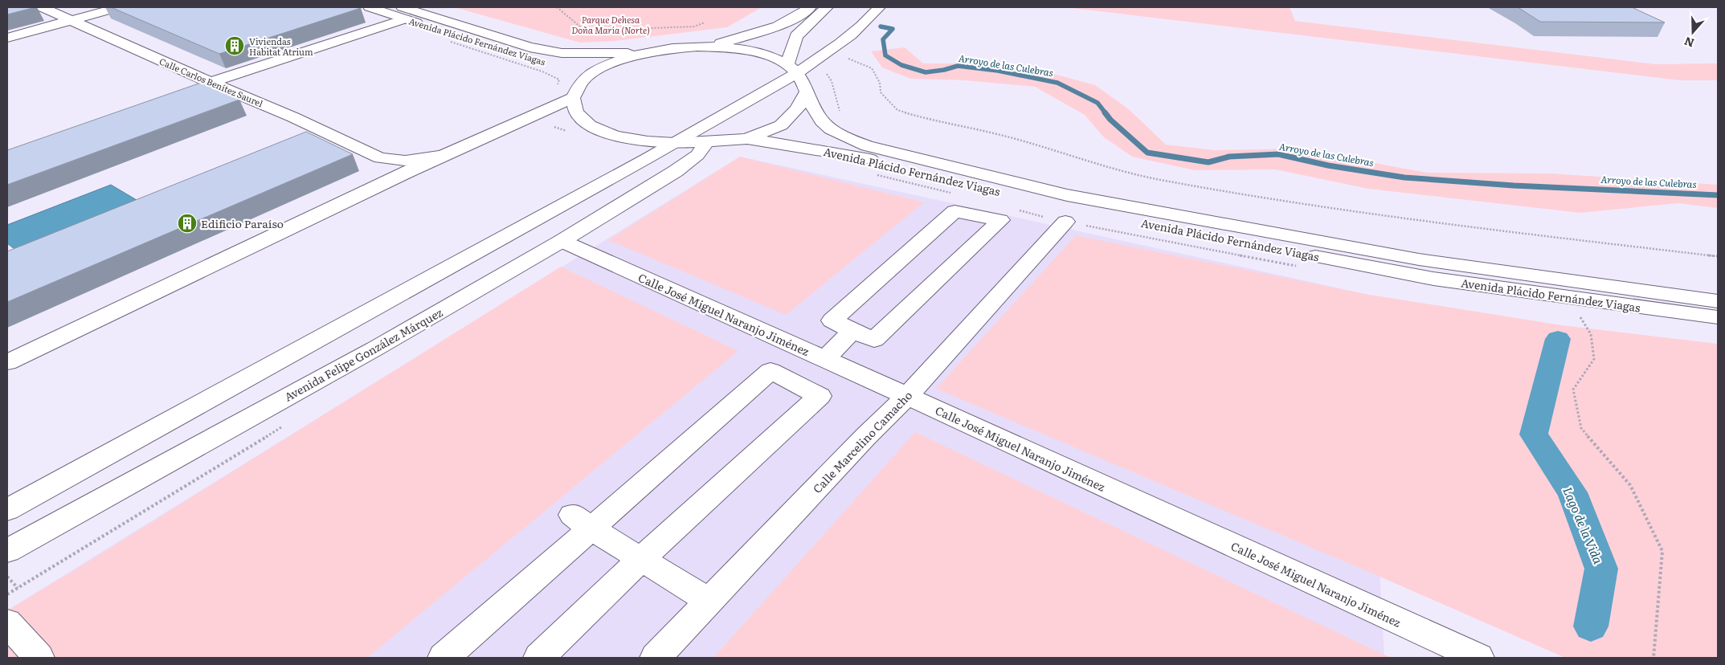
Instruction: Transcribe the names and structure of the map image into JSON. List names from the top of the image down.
{
  "streets": {
    "main road": [
      "Avenida Plácido Fernández Viagas",
      "Calle Carlos Benítez Saurel",
      "Calle José Miguel Naranjo Jiménez",
      "Avenida Felipe González Márquez",
      "Calle Marcelino Camacho"
    ]
  },
  "crossings": [
    ["Calle José Miguel Naranjo Jiménez", "Avenida Felipe González Márquez"],
    ["Calle José Miguel Naranjo Jiménez", "Calle Marcelino Camacho"]
  ],
  "water": ["Arroyo de las Culebras", "Lago de la Vida"],
  "parks": ["Parque Dehesa Doña María (Norte)"],
  "places": {
    "building": ["Viviendas Habitat Atrium", "Edificio Paraíso"]
  },
  "north": "bottom"
}
